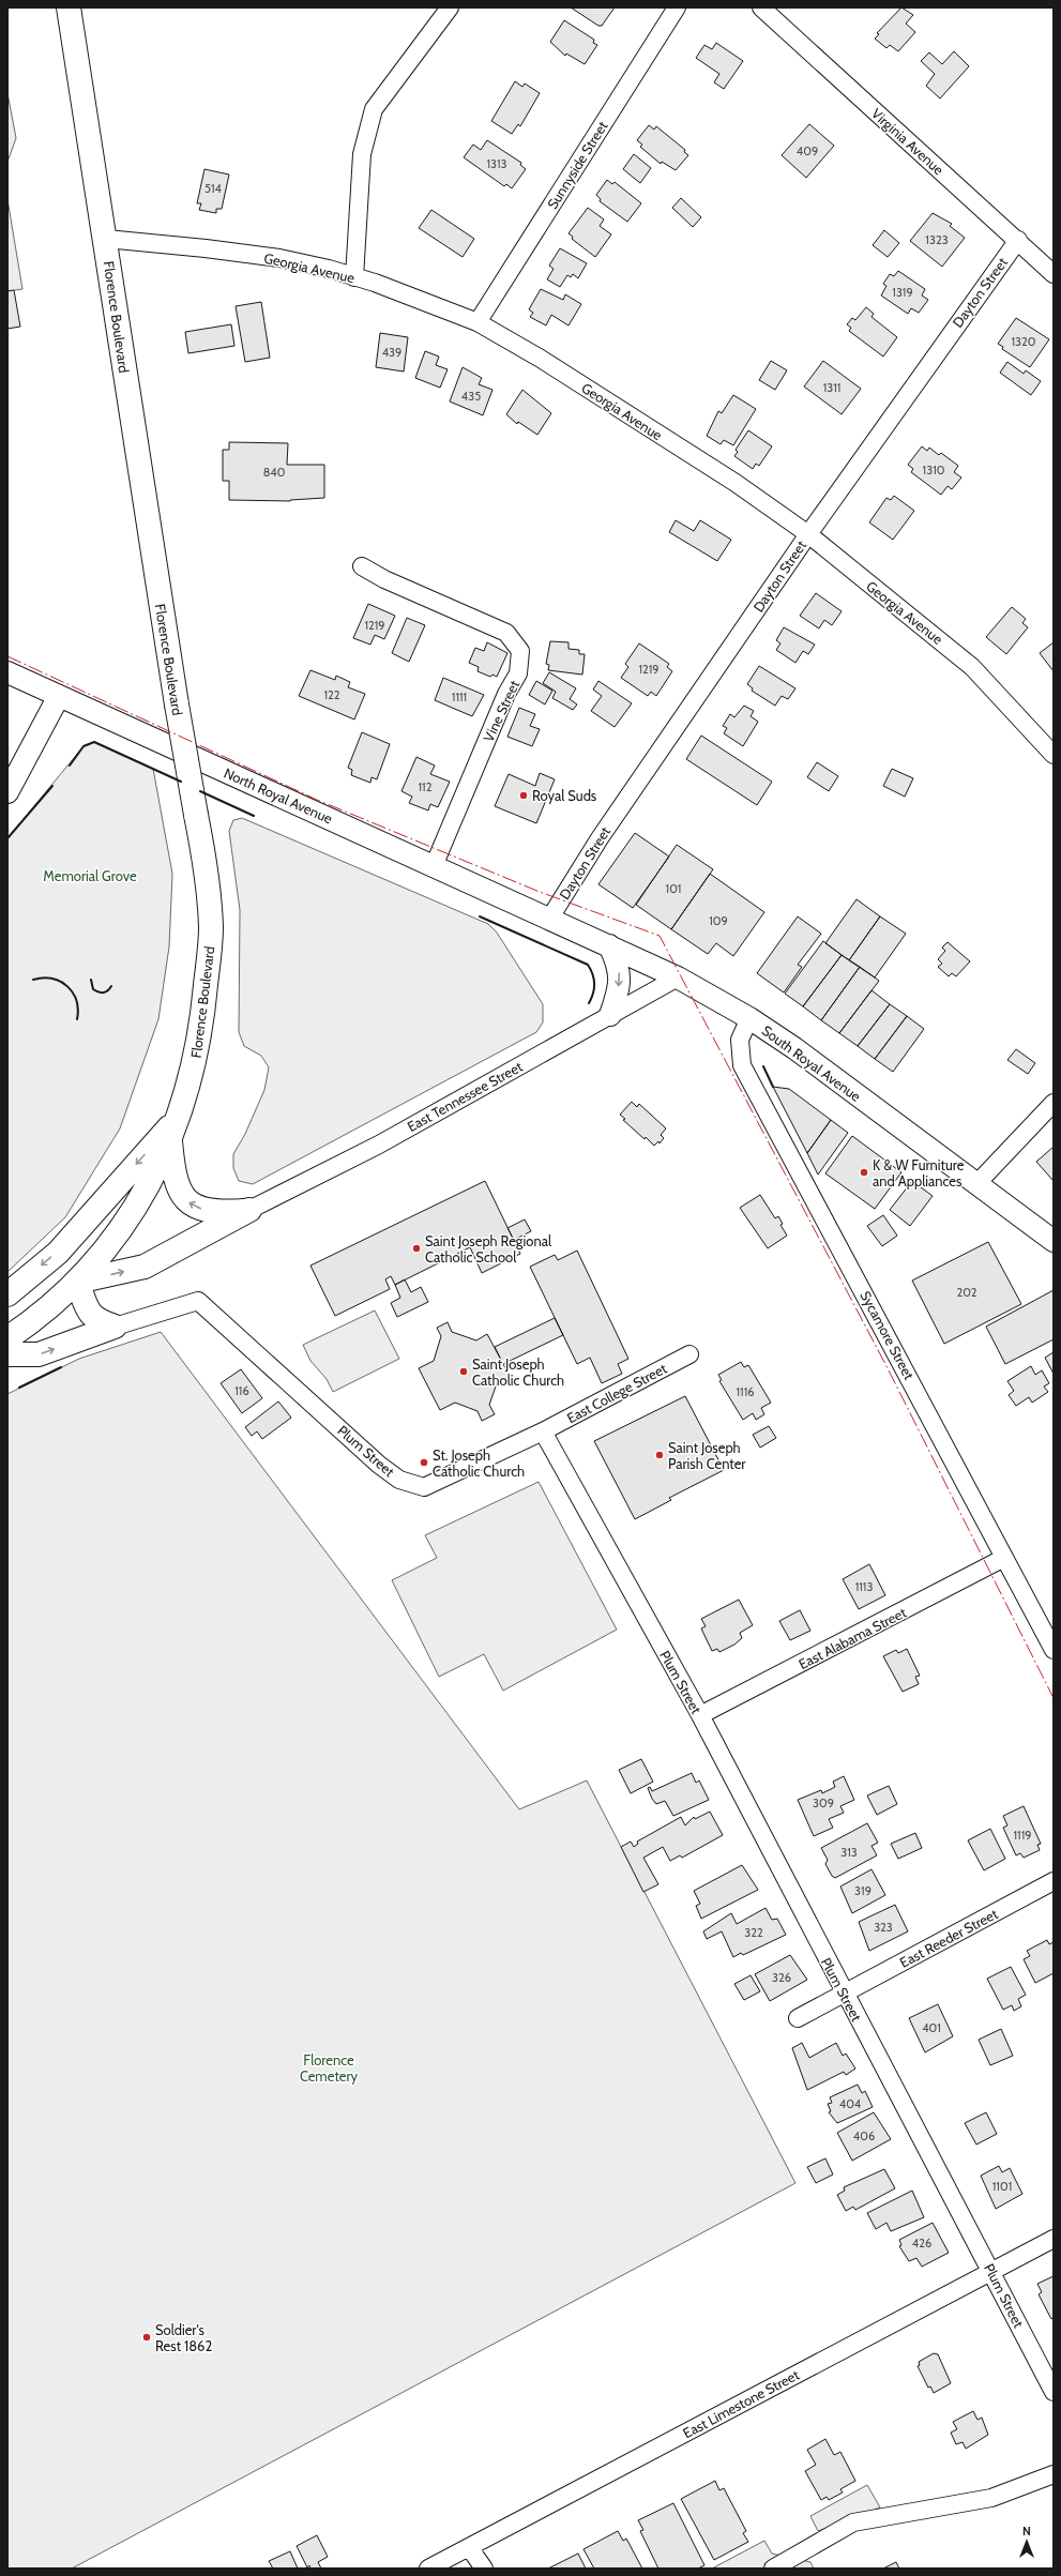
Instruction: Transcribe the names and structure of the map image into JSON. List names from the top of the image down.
{
  "streets": {
    "highway": ["Florence Boulevard"],
    "street": [
      "Virginia Avenue",
      "Sunnyside Street",
      "Georgia Avenue",
      "Dayton Street",
      "Vine Street",
      "North Royal Avenue",
      "South Royal Avenue",
      "East Tennessee Street",
      "Sycamore Street",
      "East College Street",
      "Plum Street",
      "East Alabama Street",
      "East Reeder Street",
      "East Limestone Street"
    ]
  },
  "crossings": [
    ["Virginia Avenue", "Dayton Street"],
    ["Sunnyside Street", "Georgia Avenue"],
    ["Georgia Avenue", "Dayton Street"],
    ["Georgia Avenue", "Florence Boulevard"],
    ["Dayton Street", "North Royal Avenue"],
    ["Dayton Street", "South Royal Avenue"],
    ["Vine Street", "North Royal Avenue"],
    ["North Royal Avenue", "South Royal Avenue"],
    ["South Royal Avenue", "East Tennessee Street"],
    ["South Royal Avenue", "Sycamore Street"],
    ["Sycamore Street", "East Alabama Street"],
    ["East College Street", "Plum Street"],
    ["Plum Street", "East Alabama Street"],
    ["Plum Street", "East Reeder Street"],
    ["Plum Street", "East Limestone Street"]
  ],
  "parks": ["Memorial Grove", "Florence Cemetery"],
  "places": [
    "Royal Suds",
    "K & W Furniture and Appliances",
    "Saint Joseph Regional Catholic School",
    "Saint Joseph Catholic Church",
    "Saint Joseph Parish Center",
    "St. Joseph Catholic Church",
    "Soldier's Rest 1862"
  ],
  "house_numbers": [
    "409",
    "1313",
    "514",
    "1323",
    "1319",
    "1320",
    "439",
    "1311",
    "435",
    "1310",
    "840",
    "1219",
    "1219",
    "122",
    "1111",
    "112",
    "101",
    "109",
    "202",
    "116",
    "1116",
    "1113",
    "309",
    "1119",
    "313",
    "319",
    "323",
    "322",
    "326",
    "401",
    "404",
    "406",
    "1101",
    "426"
  ],
  "north": "top"
}
